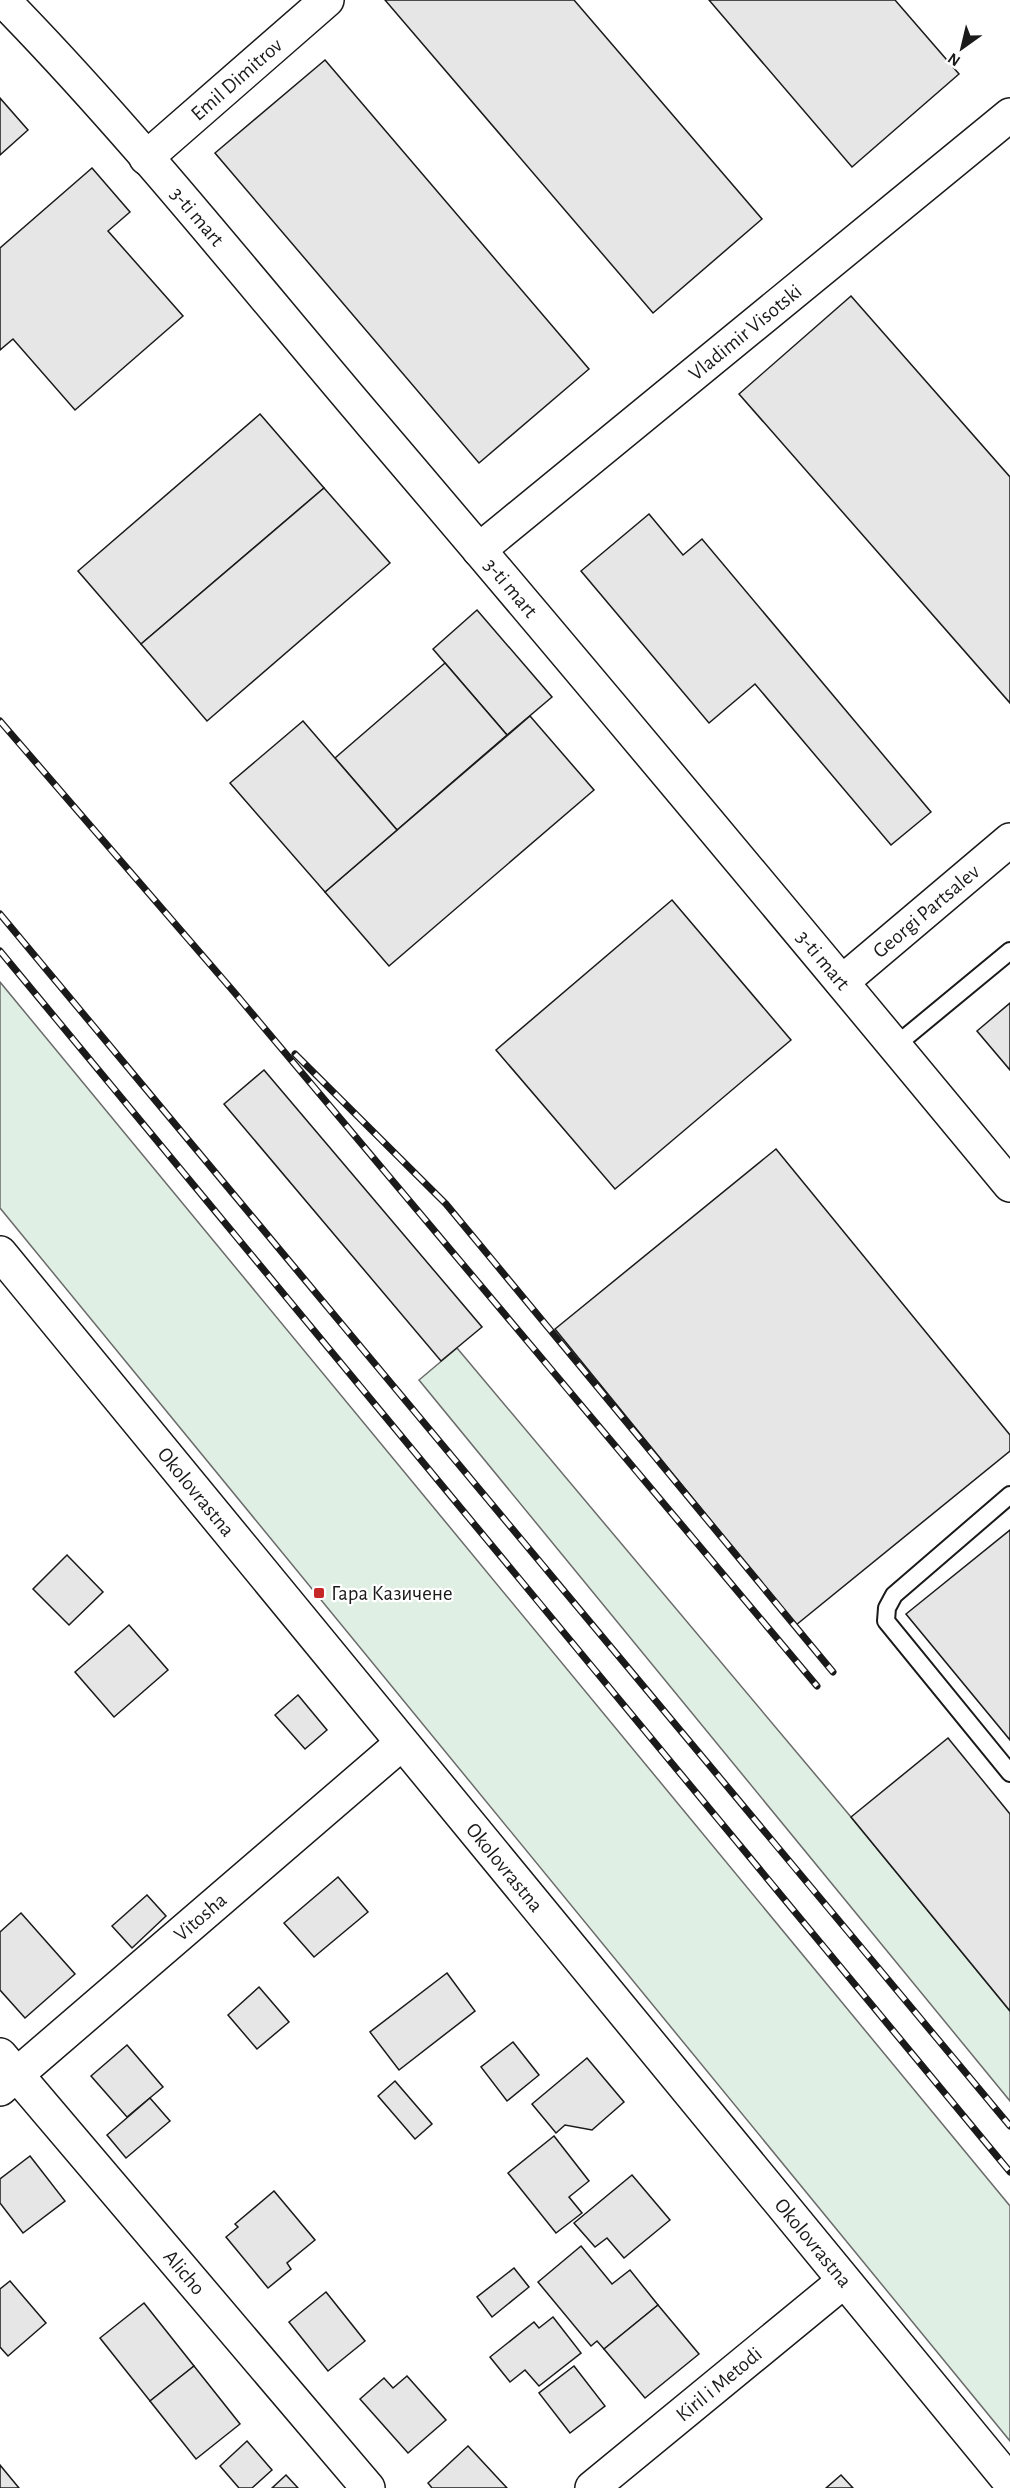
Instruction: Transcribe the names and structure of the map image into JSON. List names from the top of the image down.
{
  "streets": {
    "street": [
      "Emil Dimitrov",
      "3-ti mart",
      "Vladimir Visotski",
      "Georgi Partsalev",
      "Okolovrastna",
      "Vitosha",
      "Alicho",
      "Kiril i Metodi"
    ]
  },
  "crossings": [
    ["Emil Dimitrov", "3-ti mart"],
    ["3-ti mart", "Vladimir Visotski"],
    ["3-ti mart", "Georgi Partsalev"],
    ["Okolovrastna", "Vitosha"],
    ["Okolovrastna", "Kiril i Metodi"],
    ["Vitosha", "Alicho"]
  ],
  "places": {
    "transit": ["Гара Казичене"]
  },
  "north": "bottom left"
}
